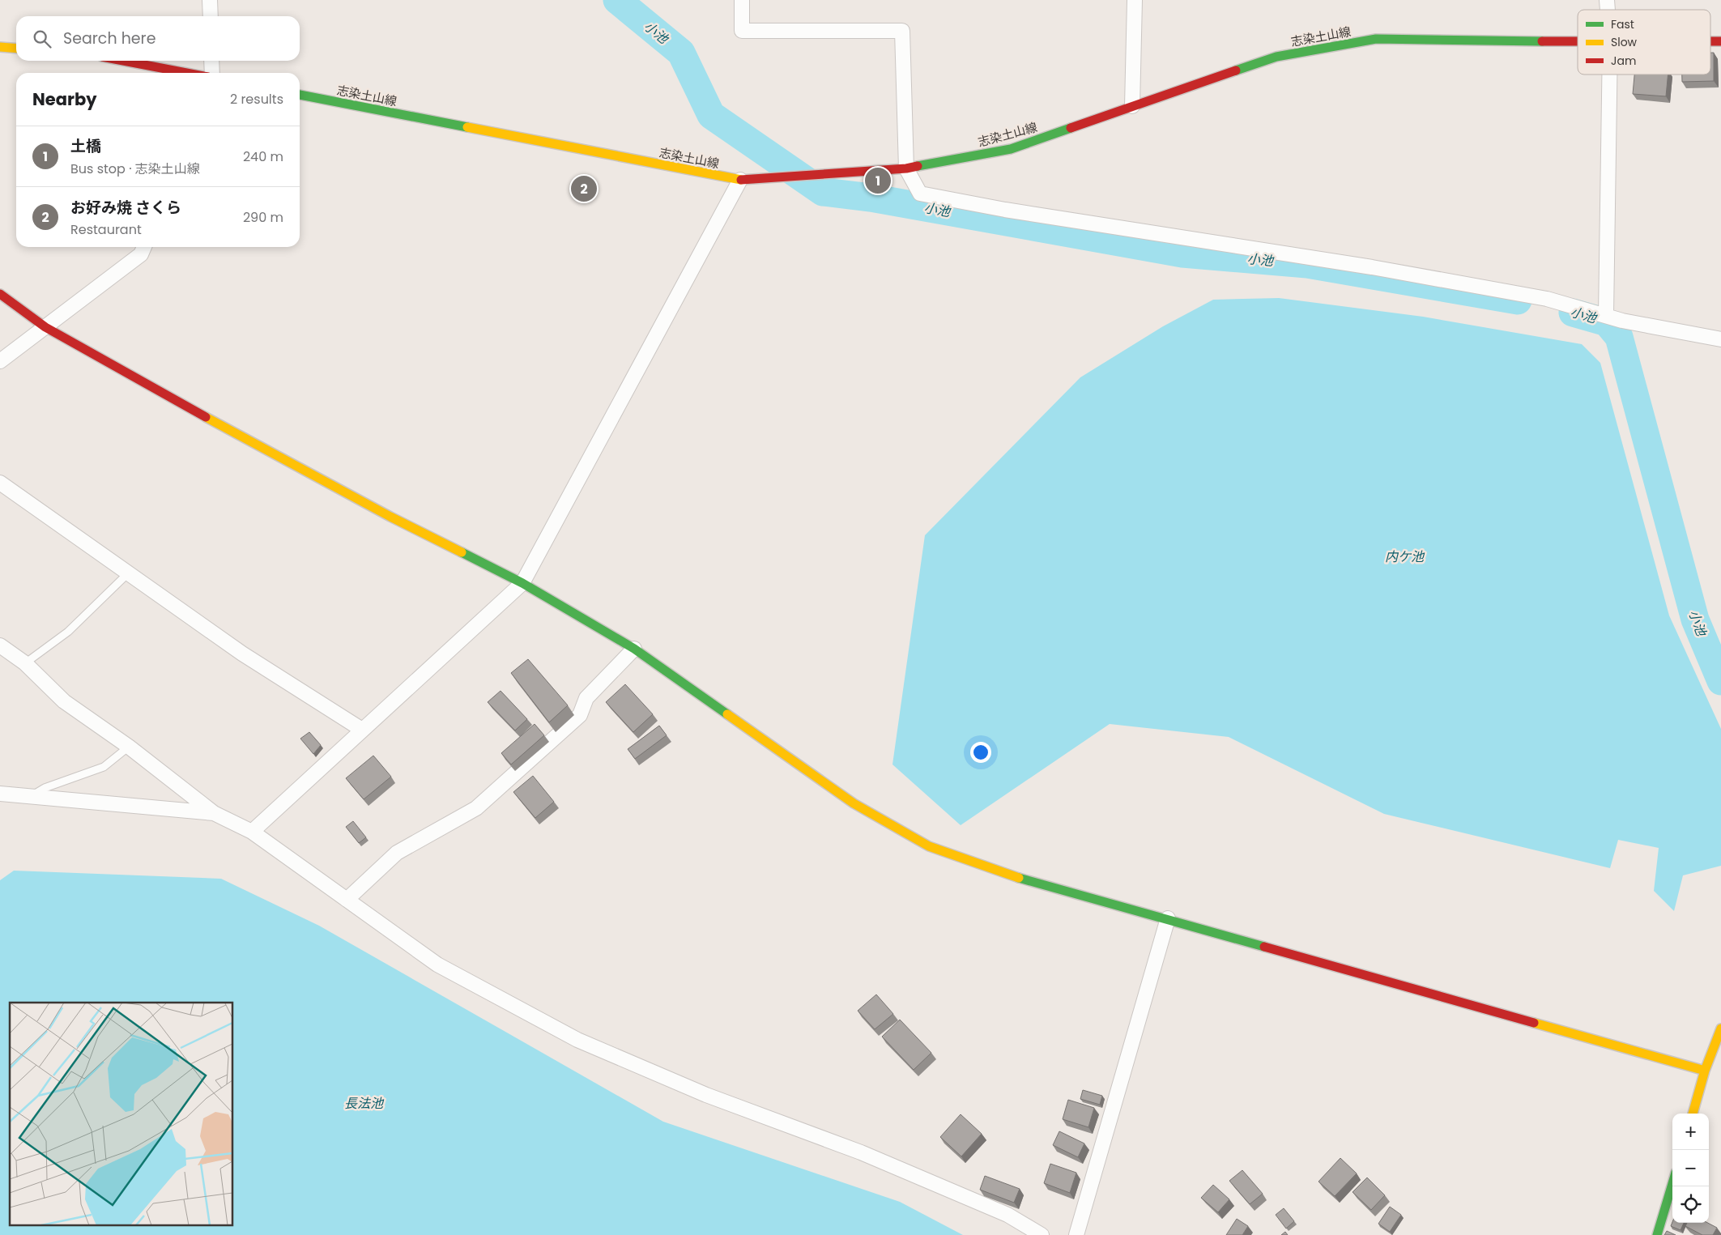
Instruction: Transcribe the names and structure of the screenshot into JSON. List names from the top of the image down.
{
  "streets": {
    "street": ["志染土山線"]
  },
  "water": ["小池", "内ケ池", "長法池"],
  "legend": ["Fast", "Slow", "Jam"],
  "page": {
    "search": "Search here",
    "heading": ["Nearby", "2 results"],
    "list": [
      {
        "mark": "1",
        "name": "土橋",
        "note": "Bus stop · 志染土山線",
        "value": "240 m"
      },
      {
        "mark": "2",
        "name": "お好み焼 さくら",
        "note": "Restaurant",
        "value": "290 m"
      }
    ],
    "pins": ["1", "2"],
    "map_buttons": ["+", "−"]
  }
}
